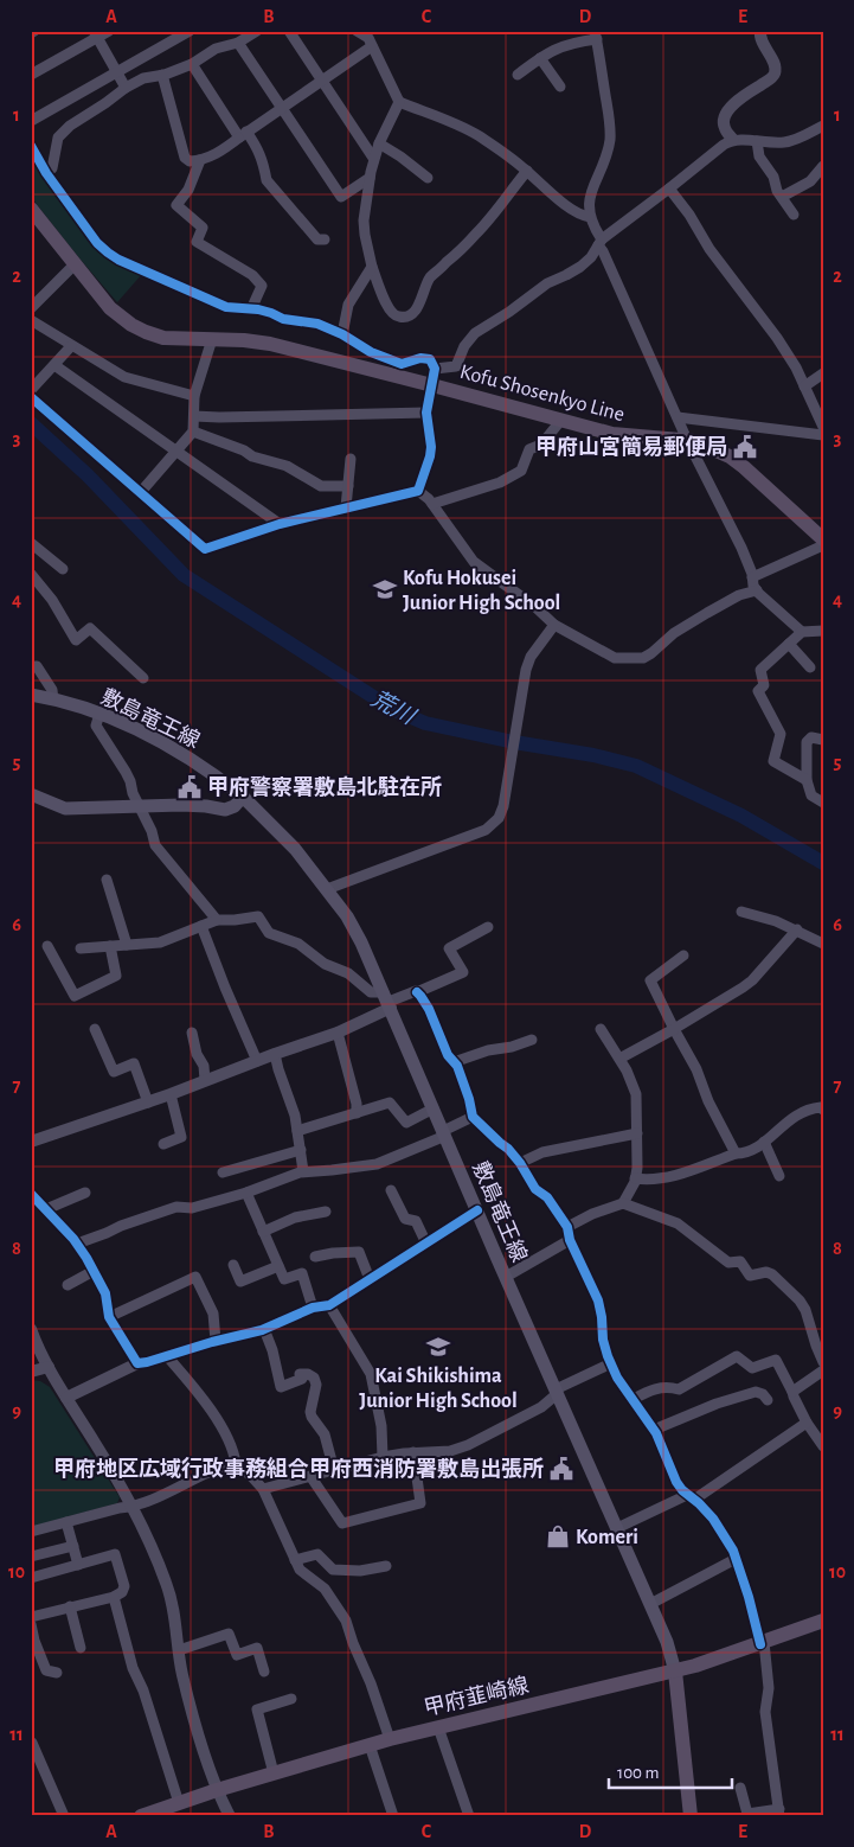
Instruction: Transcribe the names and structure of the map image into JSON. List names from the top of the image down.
{
  "streets": {
    "main road": ["Kofu Shosenkyo Line", "敷島竜王線", "甲府韮崎線"]
  },
  "crossings": [
    ["敷島竜王線", "甲府韮崎線"]
  ],
  "water": ["荒川"],
  "places": {
    "public building": ["甲府山宮簡易郵便局", "甲府警察署敷島北駐在所", "甲府地区広域行政事務組合甲府西消防署敷島出張所"],
    "school or university": ["Kofu Hokusei Junior High School", "Kai Shikishima Junior High School"],
    "shop": ["Komeri"]
  },
  "scale_bar": "100 m",
  "grid": {
    "columns": [
      "A",
      "B",
      "C",
      "D",
      "E"
    ],
    "rows": [
      "1",
      "2",
      "3",
      "4",
      "5",
      "6",
      "7",
      "8",
      "9",
      "10",
      "11"
    ]
  }
}
